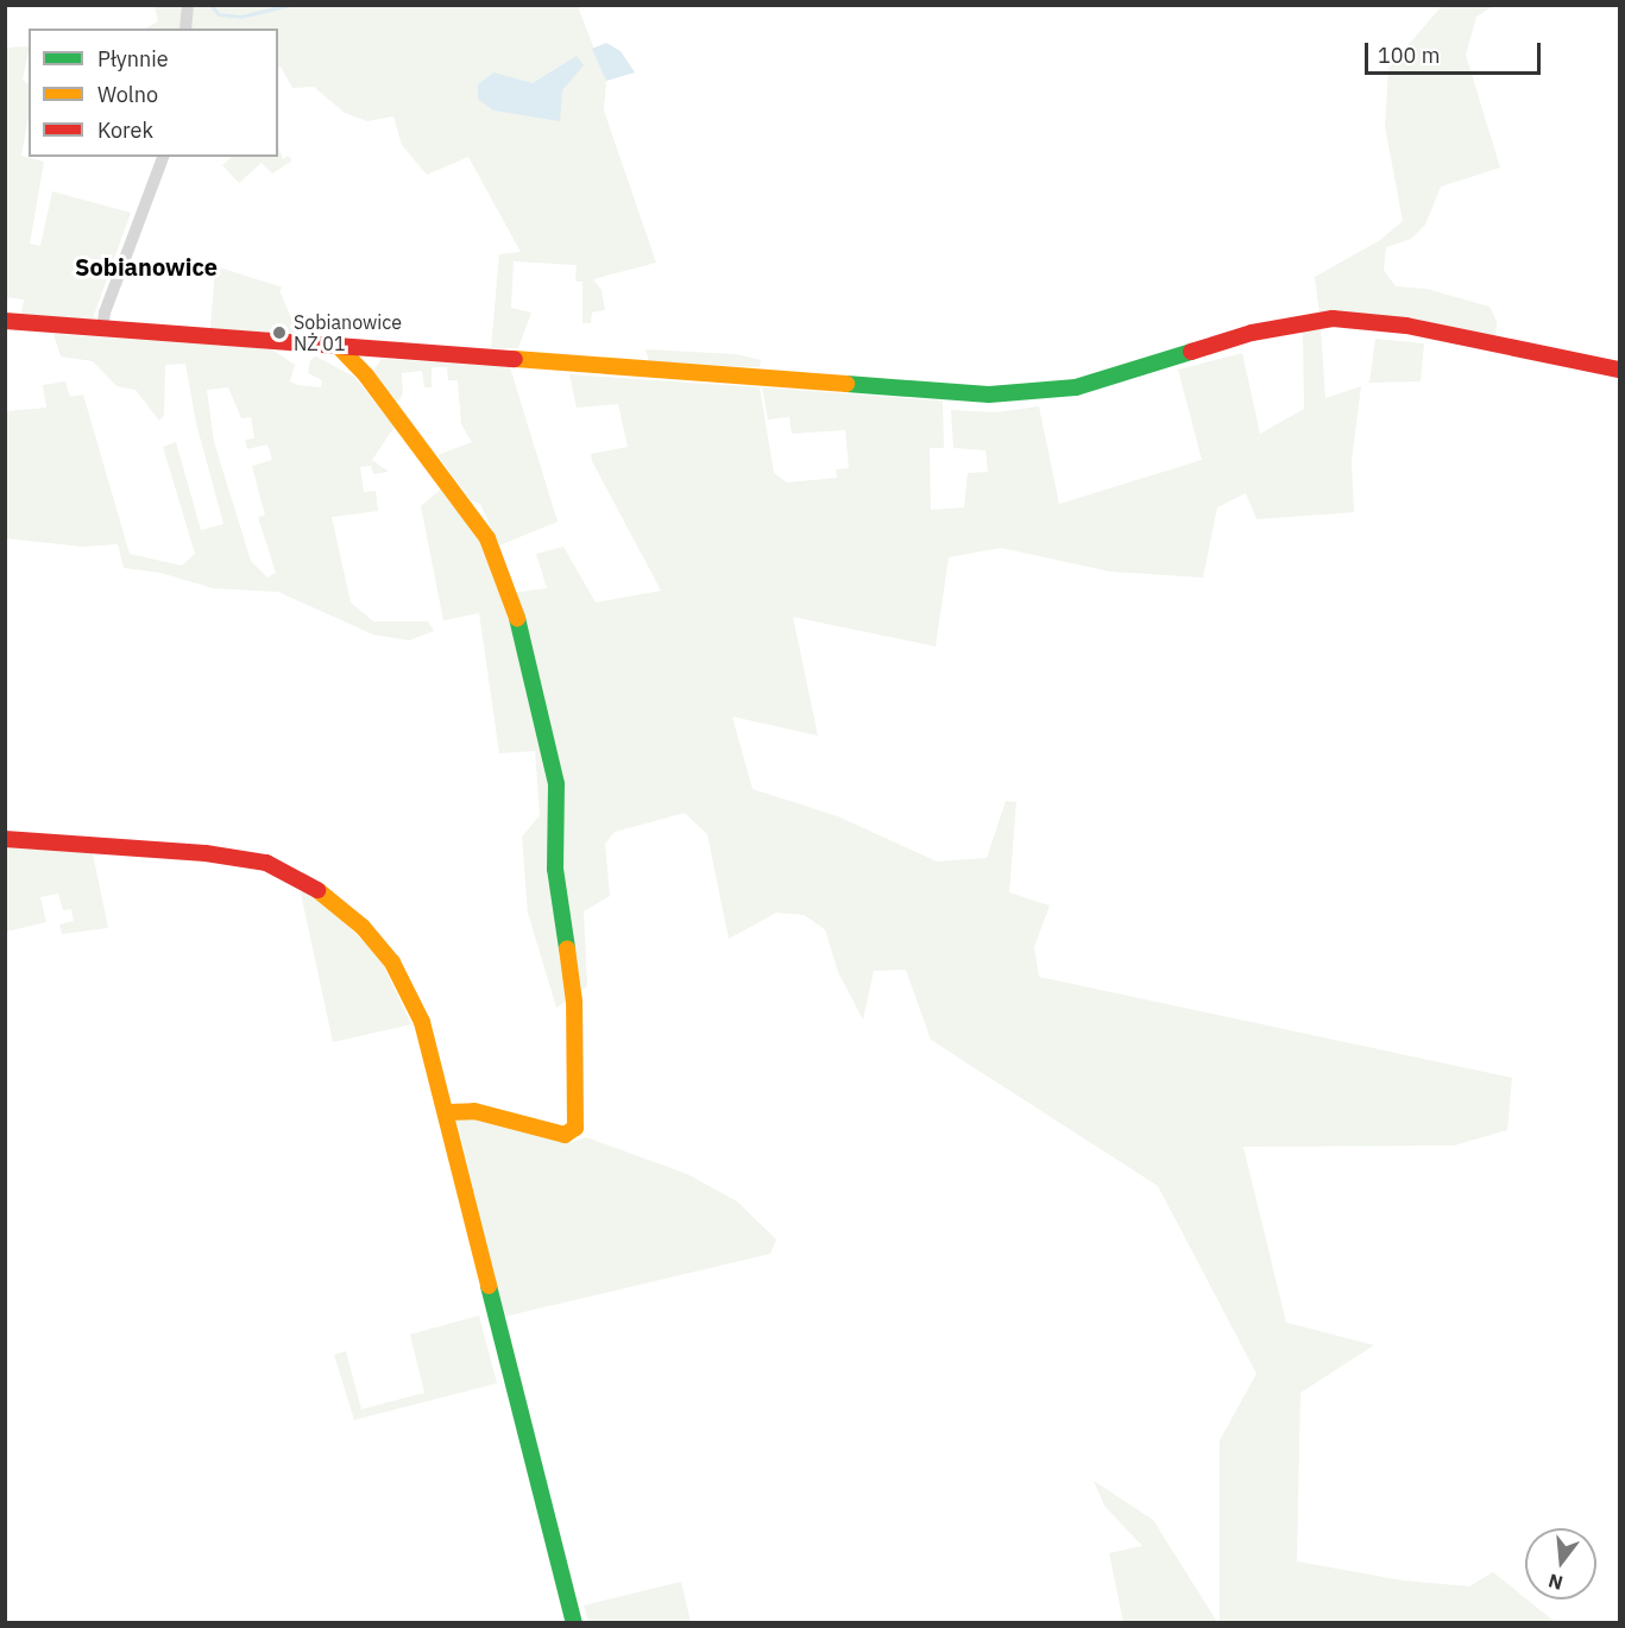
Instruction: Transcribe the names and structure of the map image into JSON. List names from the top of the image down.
{
  "districts": ["Sobianowice"],
  "places": ["Sobianowice NŻ 01"],
  "legend": ["Płynnie", "Wolno", "Korek"],
  "scale_bar": "100 m",
  "north": "bottom"
}
